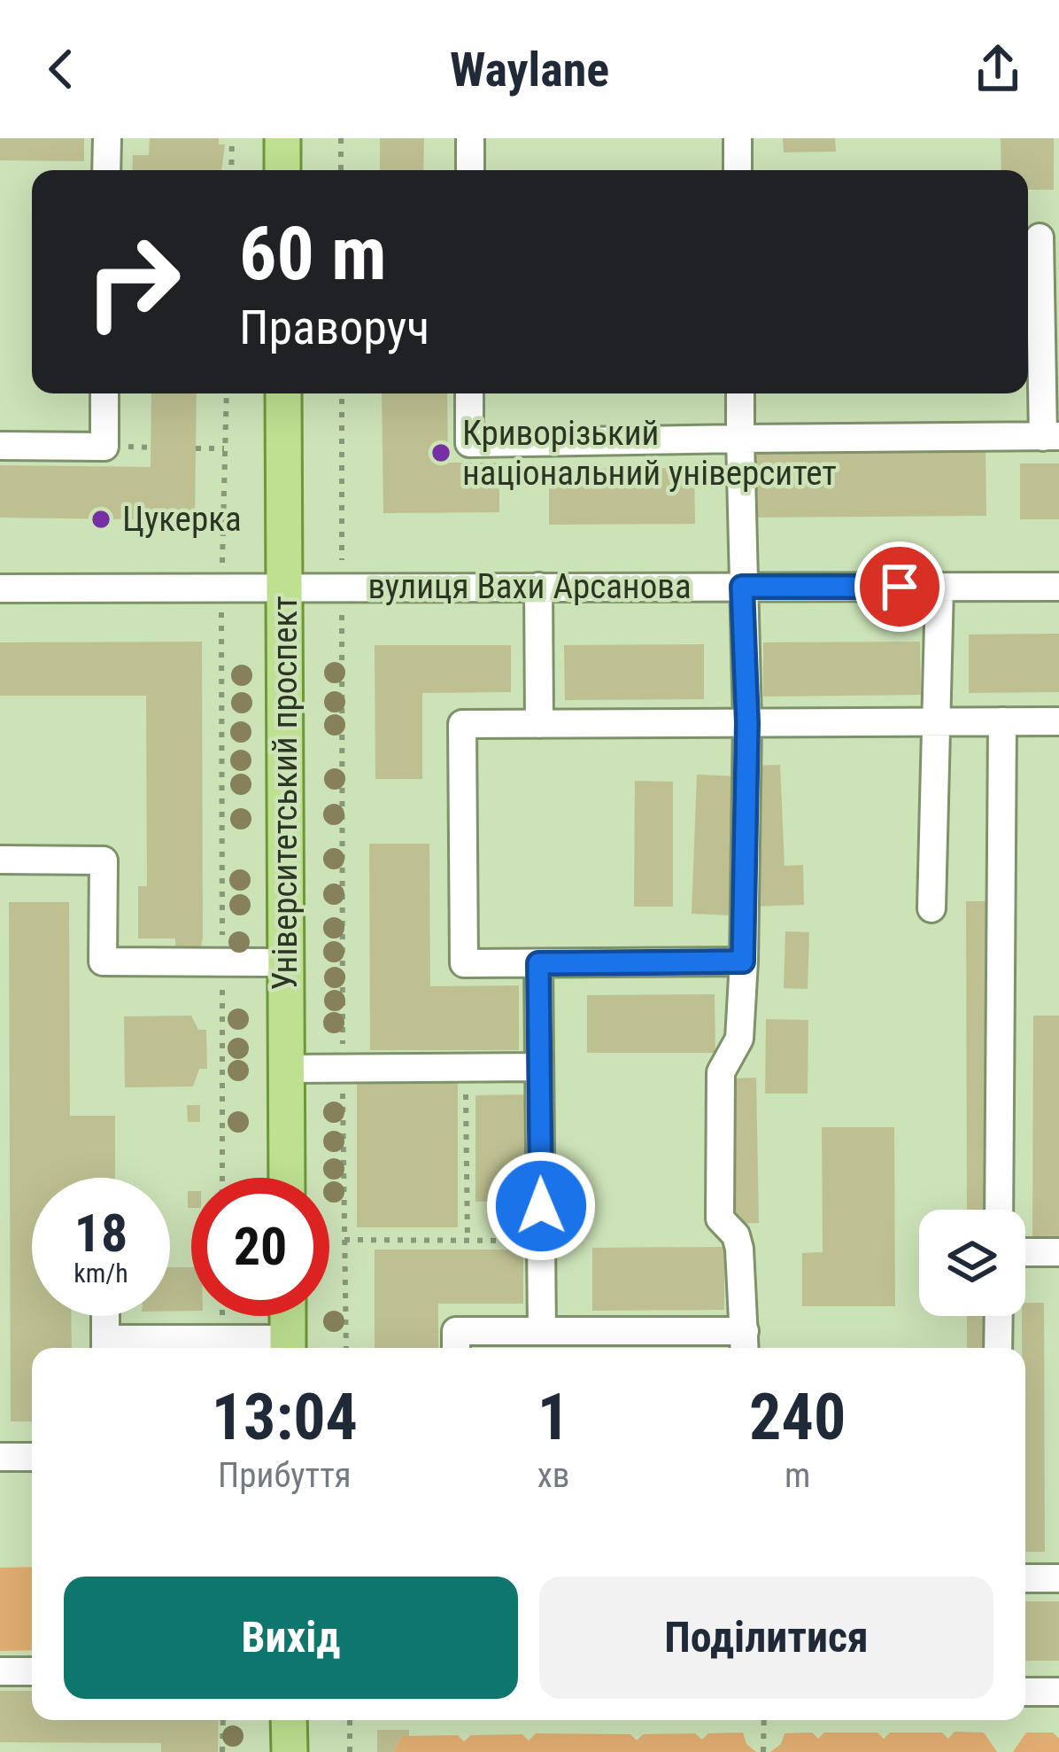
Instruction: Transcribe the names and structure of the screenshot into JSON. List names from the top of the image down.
{
  "streets": {
    "main road": ["Університетський проспект"],
    "street": ["вулиця Вахи Арсанова"]
  },
  "crossings": [
    ["вулиця Вахи Арсанова", "Університетський проспект"]
  ],
  "places": ["Криворізький національний університет", "Цукерка"],
  "page": {
    "header": "Waylane",
    "turn": ["60 m", "Праворуч"],
    "speed": "18 km/h",
    "limit": "20",
    "eta": [
      "13:04",
      "Прибуття",
      "1",
      "хв",
      "240",
      "m"
    ],
    "buttons": ["Вихід", "Поділитися"]
  }
}
